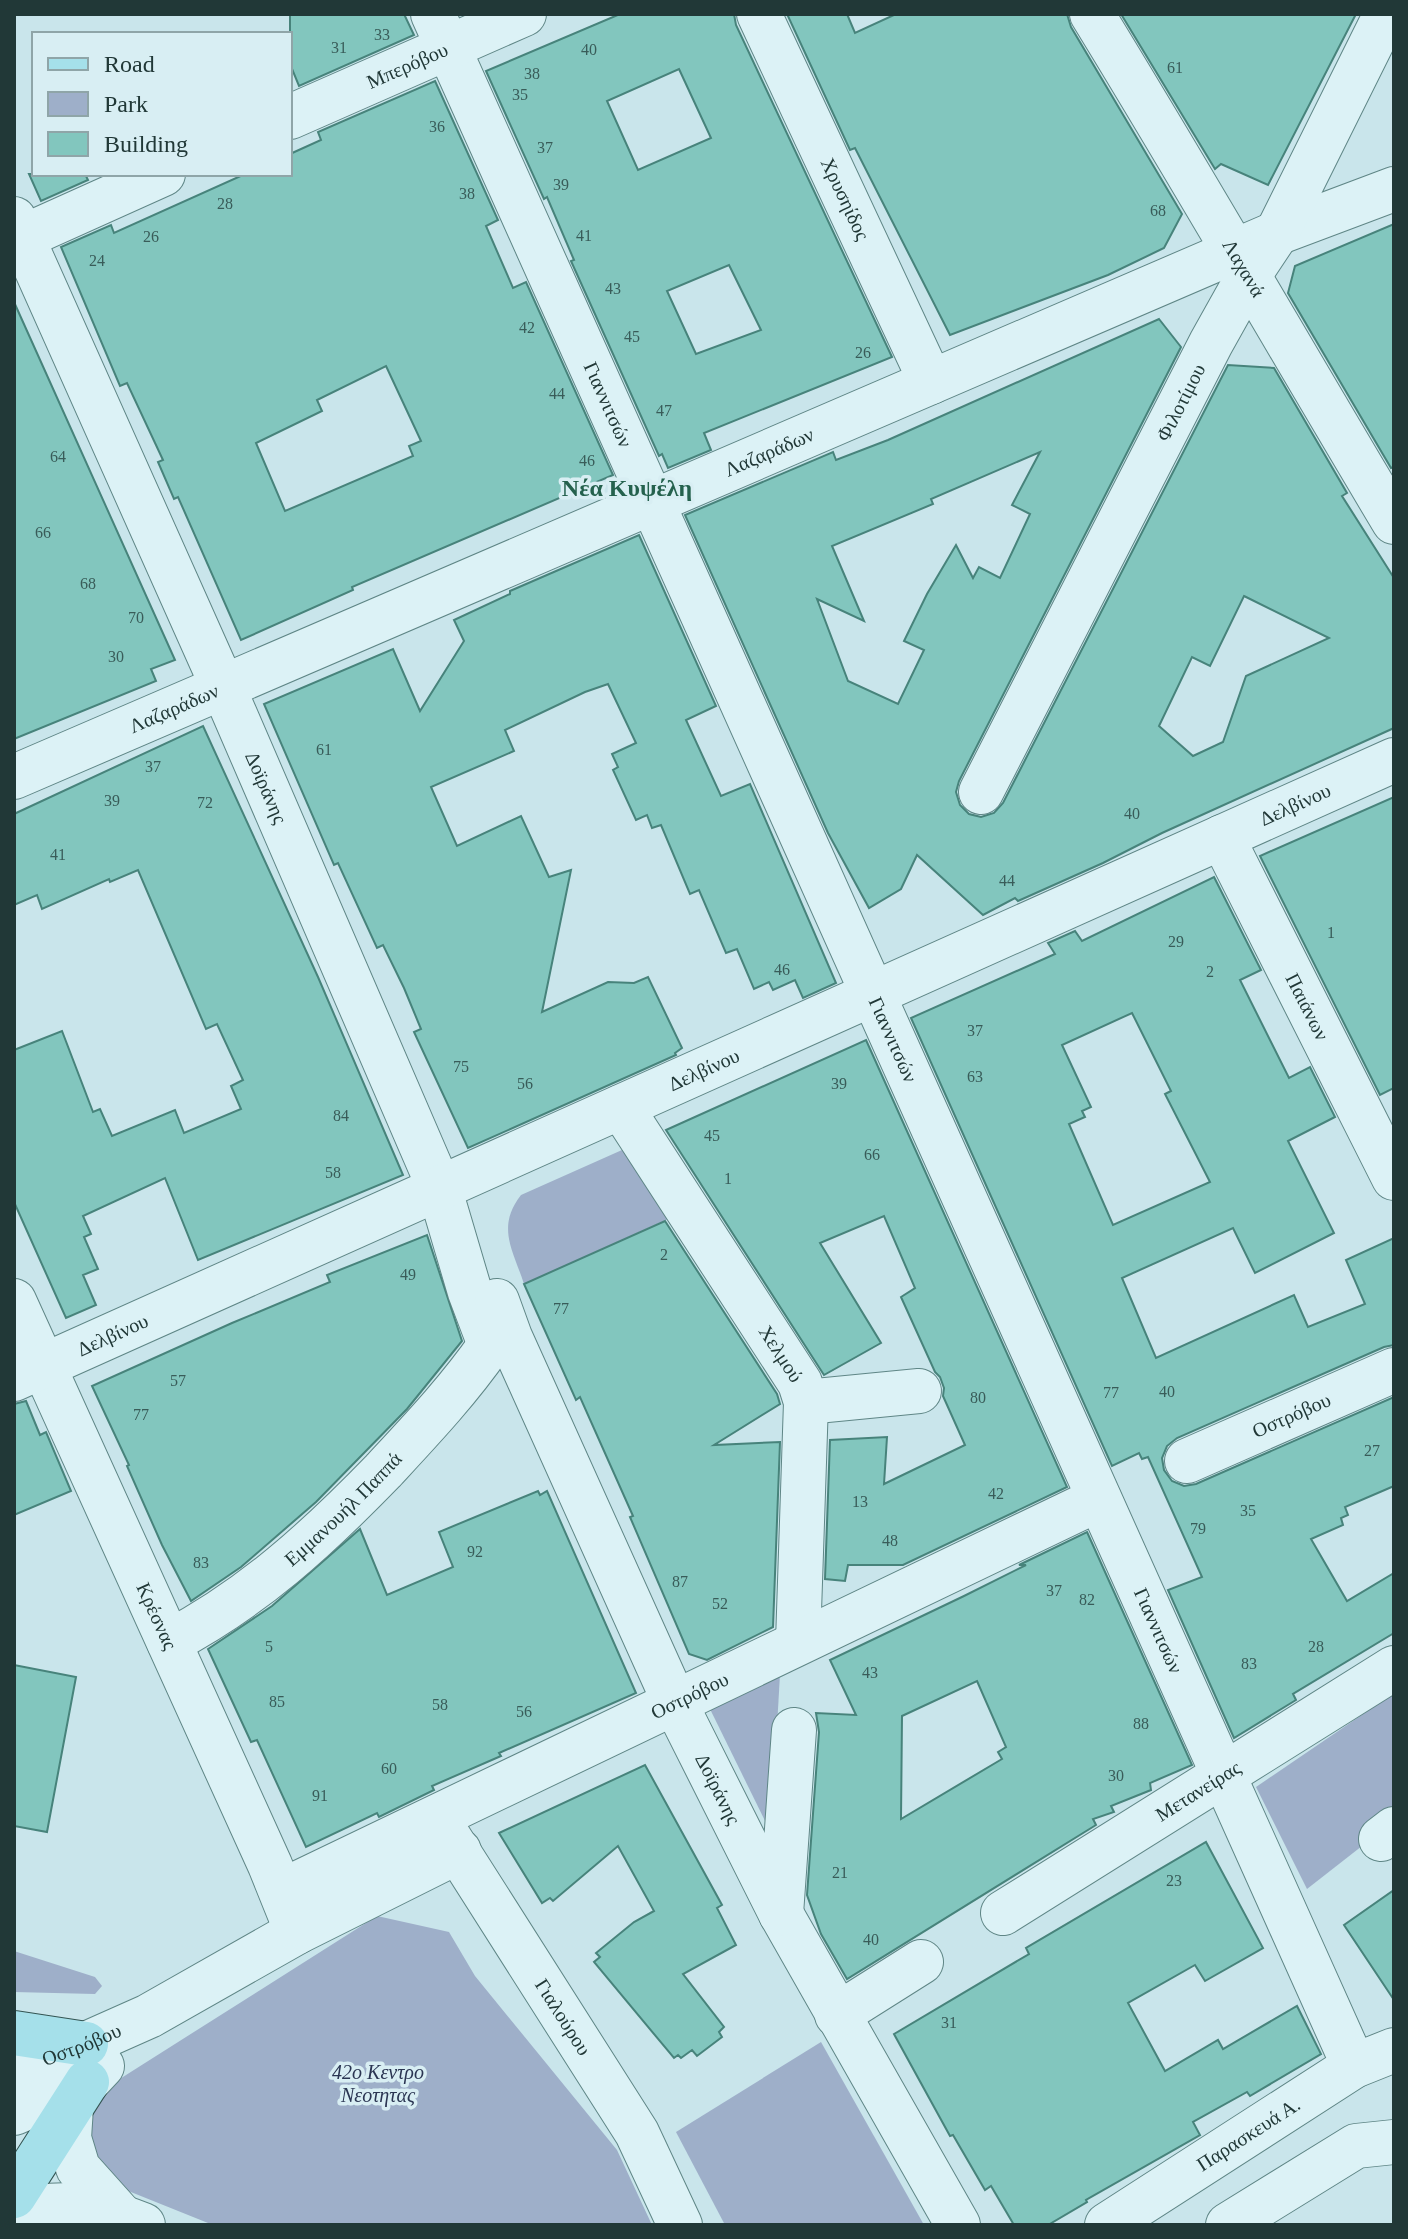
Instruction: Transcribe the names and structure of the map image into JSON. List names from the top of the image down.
{
  "streets": {
    "street": [
      "Μπερόβου",
      "Χρυσηίδος",
      "Λαχανά",
      "Φιλοτίμου",
      "Γιαννιτσών",
      "Λαζαράδων",
      "Δοϊράνης",
      "Δελβίνου",
      "Παιάνων",
      "Χελμού",
      "Οστρόβου",
      "Εμμανουήλ Παππά",
      "Κρέσνας",
      "Μετανείρας",
      "Γιαλούρου",
      "Παρασκευά Α."
    ]
  },
  "crossings": [
    ["Μπερόβου", "Γιαννιτσών"],
    ["Χρυσηίδος", "Λαζαράδων"],
    ["Λαχανά", "Φιλοτίμου"],
    ["Λαχανά", "Λαζαράδων"],
    ["Φιλοτίμου", "Λαζαράδων"],
    ["Γιαννιτσών", "Λαζαράδων"],
    ["Γιαννιτσών", "Δελβίνου"],
    ["Γιαννιτσών", "Οστρόβου"],
    ["Γιαννιτσών", "Μετανείρας"],
    ["Γιαννιτσών", "Παρασκευά Α."],
    ["Λαζαράδων", "Δοϊράνης"],
    ["Δοϊράνης", "Δελβίνου"],
    ["Δοϊράνης", "Οστρόβου"],
    ["Δοϊράνης", "Εμμανουήλ Παππά"],
    ["Δελβίνου", "Παιάνων"],
    ["Δελβίνου", "Χελμού"],
    ["Δελβίνου", "Κρέσνας"],
    ["Χελμού", "Οστρόβου"],
    ["Οστρόβου", "Κρέσνας"],
    ["Οστρόβου", "Γιαλούρου"],
    ["Εμμανουήλ Παππά", "Κρέσνας"]
  ],
  "districts": ["Νέα Κυψέλη"],
  "parks": ["42ο Κεντρο Νεοτητας"],
  "house_numbers": [
    "33",
    "31",
    "40",
    "61",
    "38",
    "35",
    "36",
    "37",
    "39",
    "38",
    "28",
    "68",
    "41",
    "26",
    "24",
    "43",
    "42",
    "45",
    "26",
    "44",
    "47",
    "64",
    "46",
    "66",
    "68",
    "70",
    "30",
    "61",
    "37",
    "39",
    "72",
    "40",
    "41",
    "44",
    "1",
    "29",
    "46",
    "2",
    "37",
    "75",
    "63",
    "56",
    "39",
    "84",
    "45",
    "66",
    "58",
    "1",
    "2",
    "49",
    "77",
    "57",
    "40",
    "77",
    "80",
    "77",
    "27",
    "42",
    "13",
    "35",
    "79",
    "48",
    "92",
    "83",
    "87",
    "37",
    "82",
    "52",
    "5",
    "28",
    "83",
    "43",
    "85",
    "58",
    "56",
    "88",
    "60",
    "30",
    "91",
    "21",
    "23",
    "40",
    "31"
  ],
  "legend": ["Road", "Park", "Building"]
}
